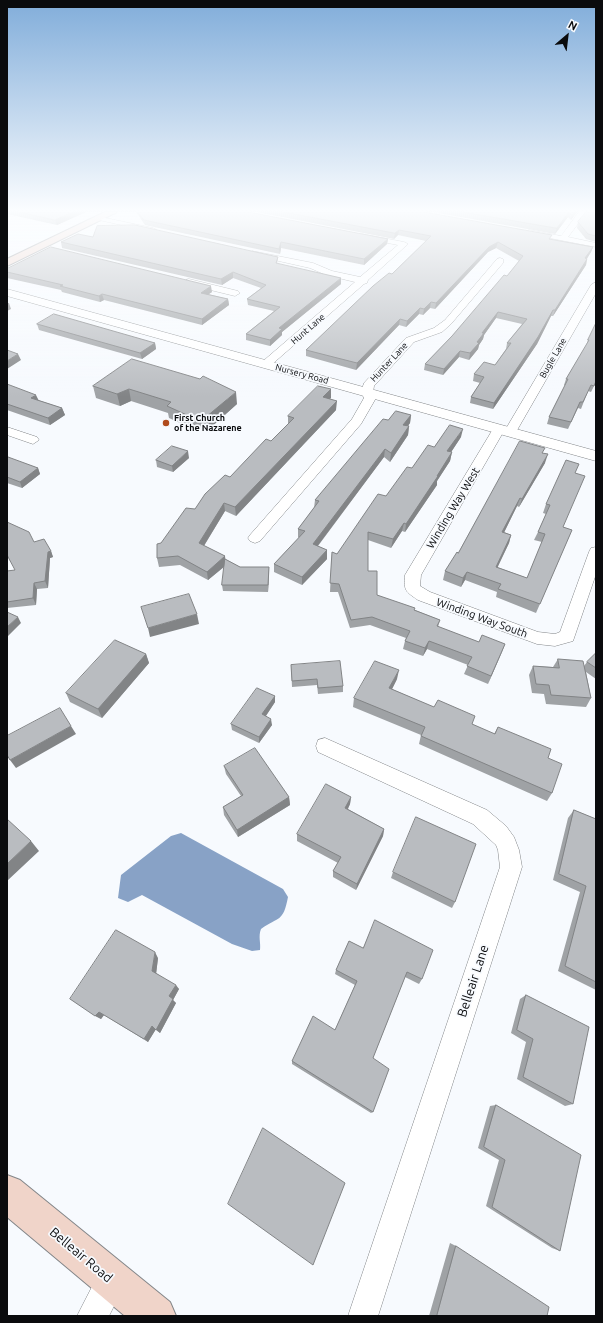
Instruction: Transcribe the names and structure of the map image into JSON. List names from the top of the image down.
{
  "streets": {
    "main road": ["Belleair Road"],
    "street": [
      "Hunt Lane",
      "Bugle Lane",
      "Hunter Lane",
      "Nursery Road",
      "Winding Way West",
      "Winding Way South",
      "Belleair Lane"
    ]
  },
  "crossings": [
    ["Hunt Lane", "Nursery Road"],
    ["Bugle Lane", "Nursery Road"],
    ["Bugle Lane", "Winding Way West"],
    ["Hunter Lane", "Nursery Road"],
    ["Nursery Road", "Winding Way West"],
    ["Winding Way West", "Winding Way South"]
  ],
  "places": ["First Church of the Nazarene"],
  "north": "top right"
}
